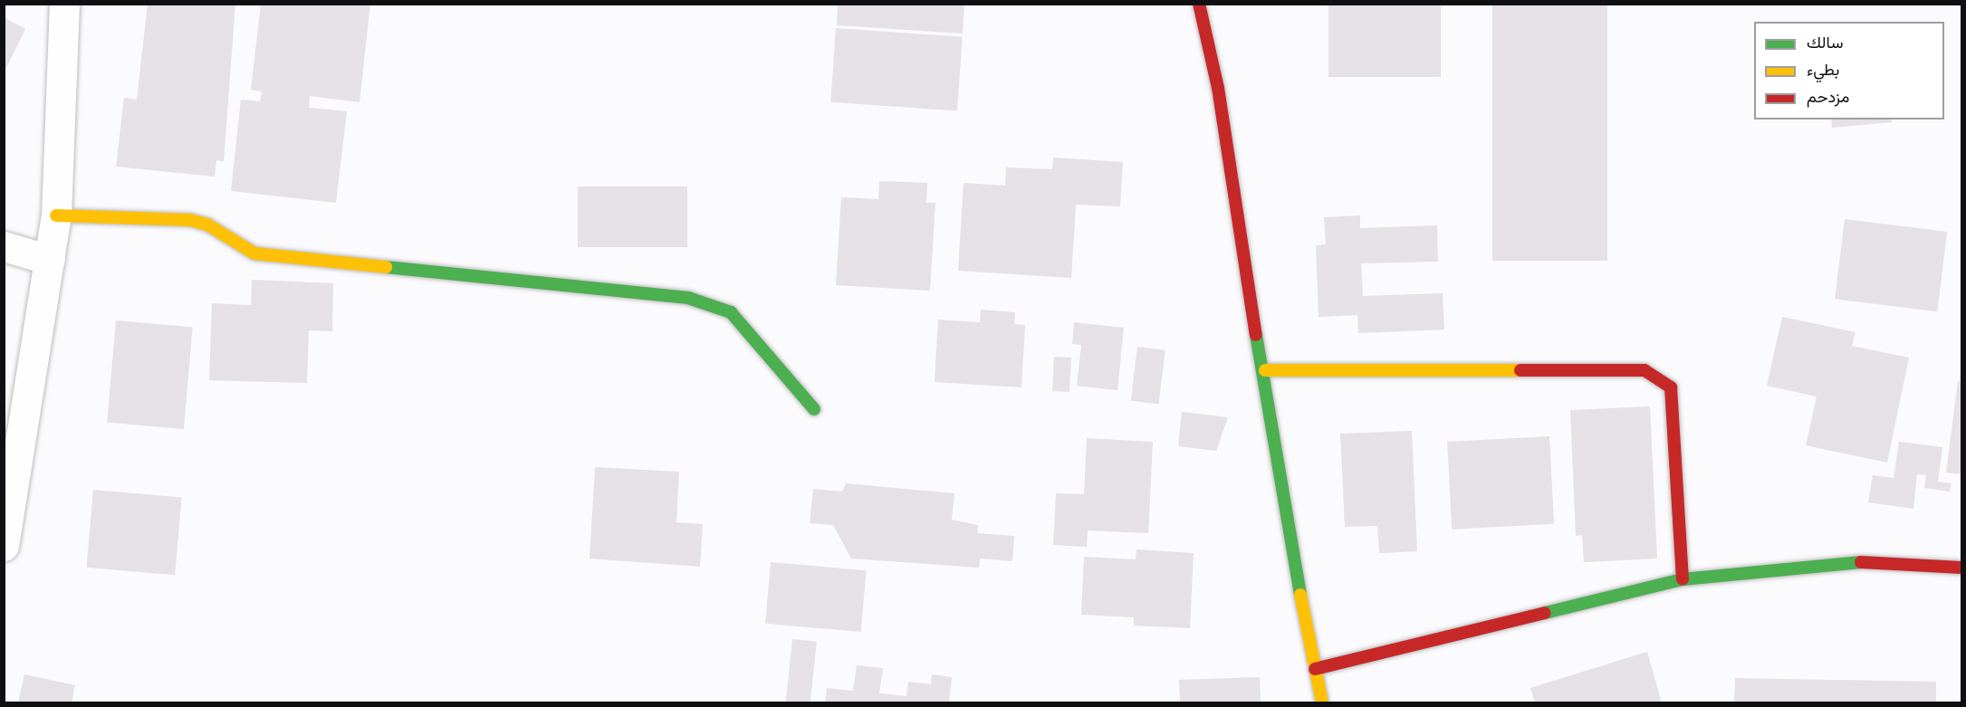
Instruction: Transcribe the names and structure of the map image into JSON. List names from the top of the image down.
{
  "legend": ["سالك", "بطيء", "مزدحم"]
}
